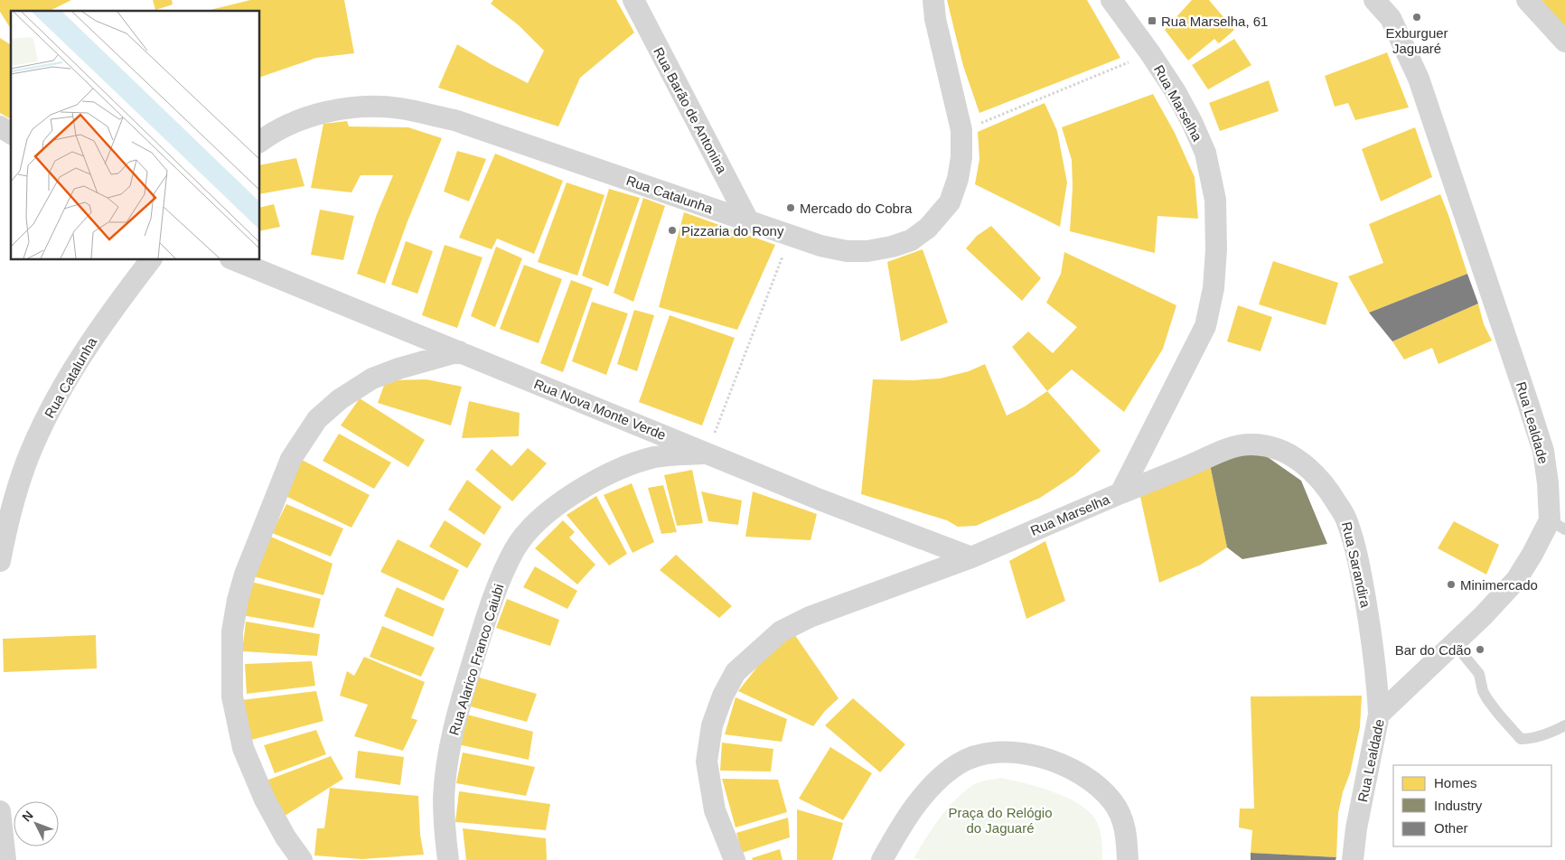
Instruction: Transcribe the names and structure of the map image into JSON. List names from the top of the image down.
{
  "streets": {
    "street": [
      "Rua Marselha",
      "Rua Barão de Antonina",
      "Rua Catalunha",
      "Rua Nova Monte Verde",
      "Rua Lealdade",
      "Rua Sarandira",
      "Rua Alarico Franco Caiubi"
    ]
  },
  "crossings": [
    ["Rua Marselha", "Rua Nova Monte Verde"],
    ["Rua Marselha", "Rua Sarandira"],
    ["Rua Barão de Antonina", "Rua Catalunha"],
    ["Rua Nova Monte Verde", "Rua Alarico Franco Caiubi"],
    ["Rua Lealdade", "Rua Sarandira"]
  ],
  "parks": ["Praça do Relógio do Jaguaré"],
  "places": {
    "other": [
      "Exburguer Jaguaré",
      "Mercado do Cobra",
      "Pizzaria do Rony",
      "Minimercado",
      "Bar do Cdão"
    ],
    "transit": ["Rua Marselha, 61"]
  },
  "legend": ["Homes", "Industry", "Other"],
  "north": "top left"
}
